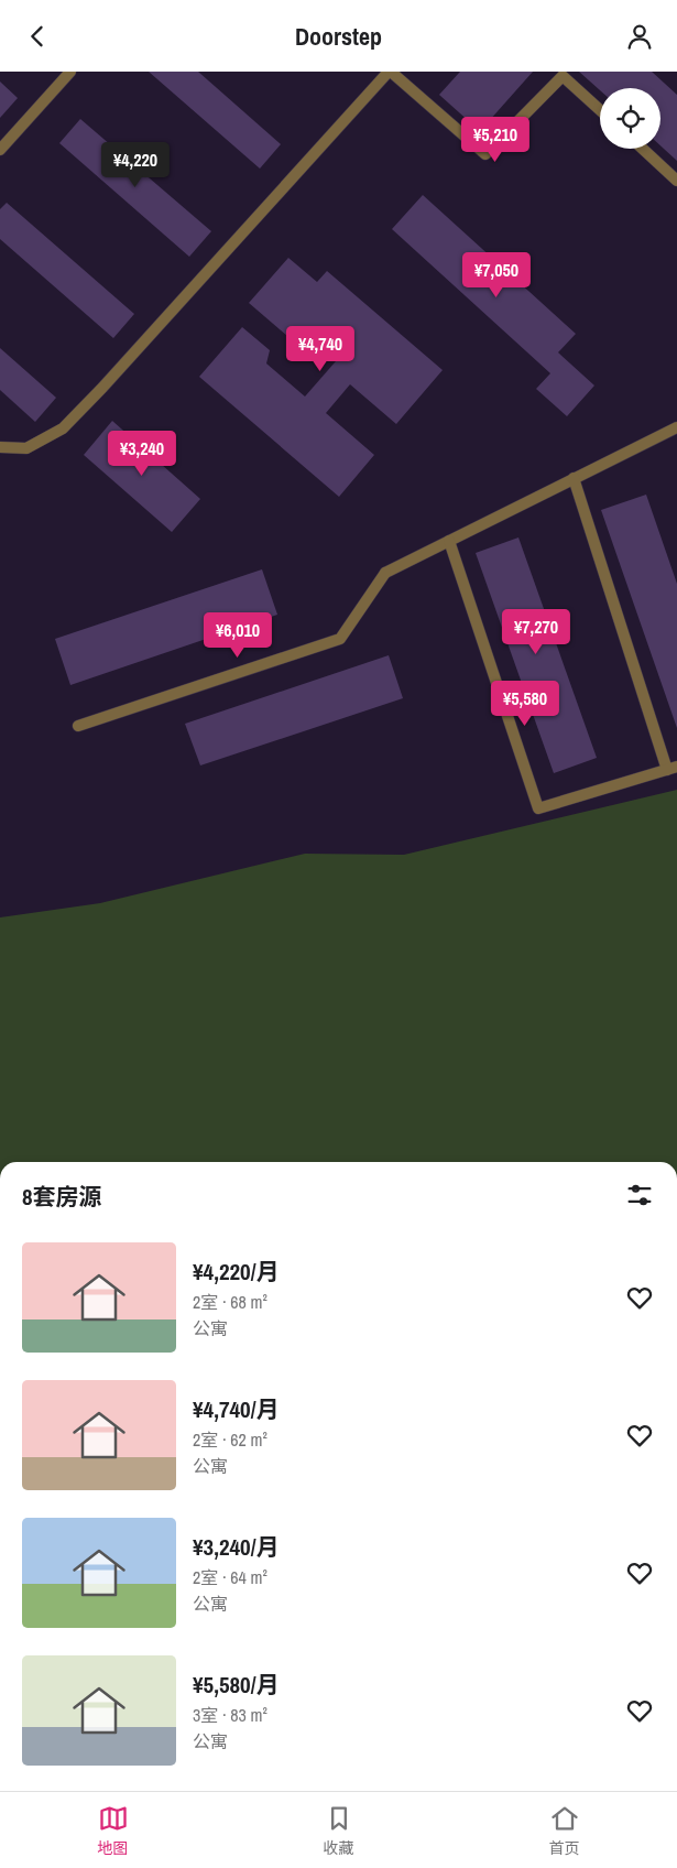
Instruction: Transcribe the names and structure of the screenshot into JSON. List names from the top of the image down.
{
  "page": {
    "header": "Doorstep",
    "price": [
      "¥5,210",
      "¥4,220",
      "¥7,050",
      "¥4,740",
      "¥3,240",
      "¥7,270",
      "¥6,010",
      "¥5,580"
    ],
    "heading": "8套房源",
    "list": [
      {
        "name": "¥4,220/月",
        "note": "2室 · 68 m² · 公寓"
      },
      {
        "name": "¥4,740/月",
        "note": "2室 · 62 m² · 公寓"
      },
      {
        "name": "¥3,240/月",
        "note": "2室 · 64 m² · 公寓"
      },
      {
        "name": "¥5,580/月",
        "note": "3室 · 83 m² · 公寓"
      }
    ],
    "tabs": ["地图", "收藏", "首页"]
  }
}
